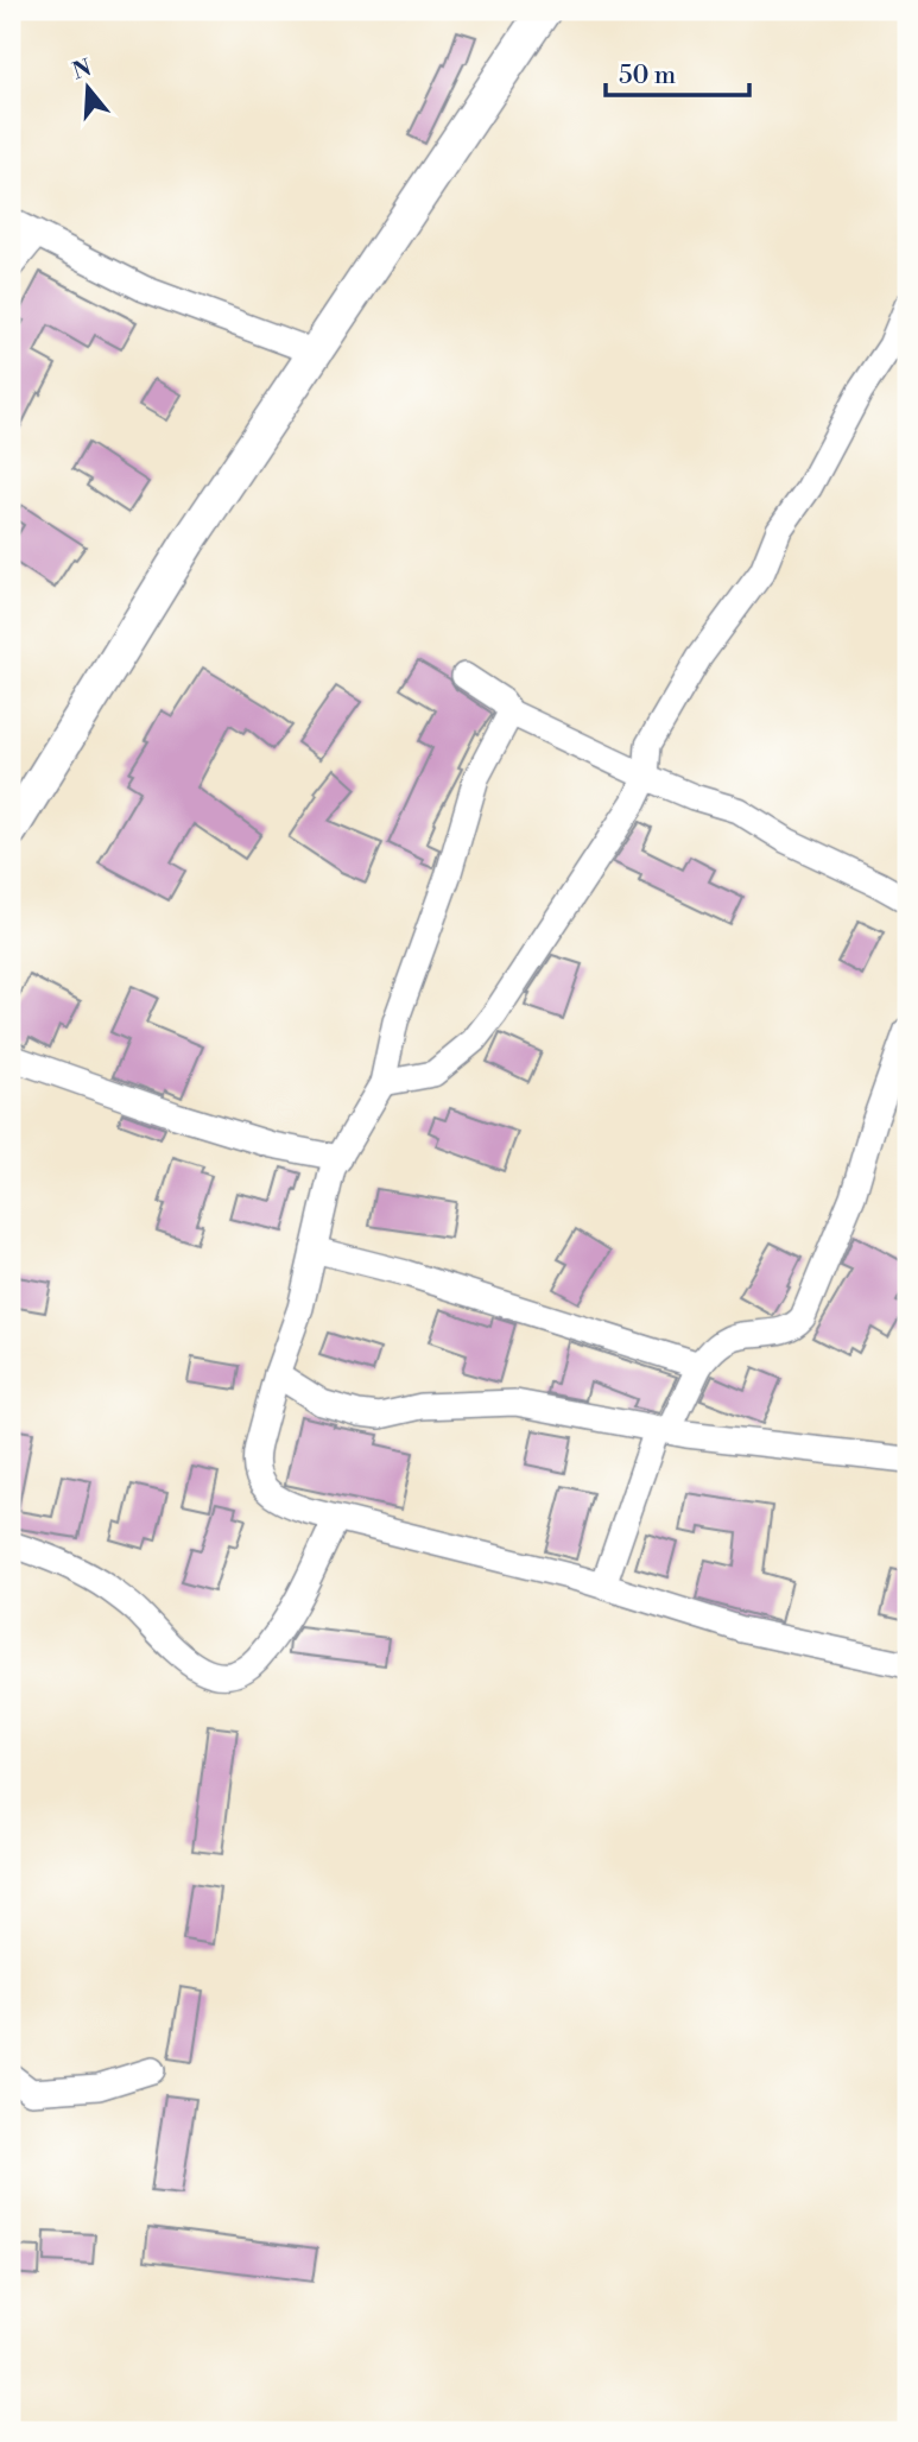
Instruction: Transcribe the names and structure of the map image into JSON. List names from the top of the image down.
{
  "scale_bar": "50 m",
  "north": "top"
}
